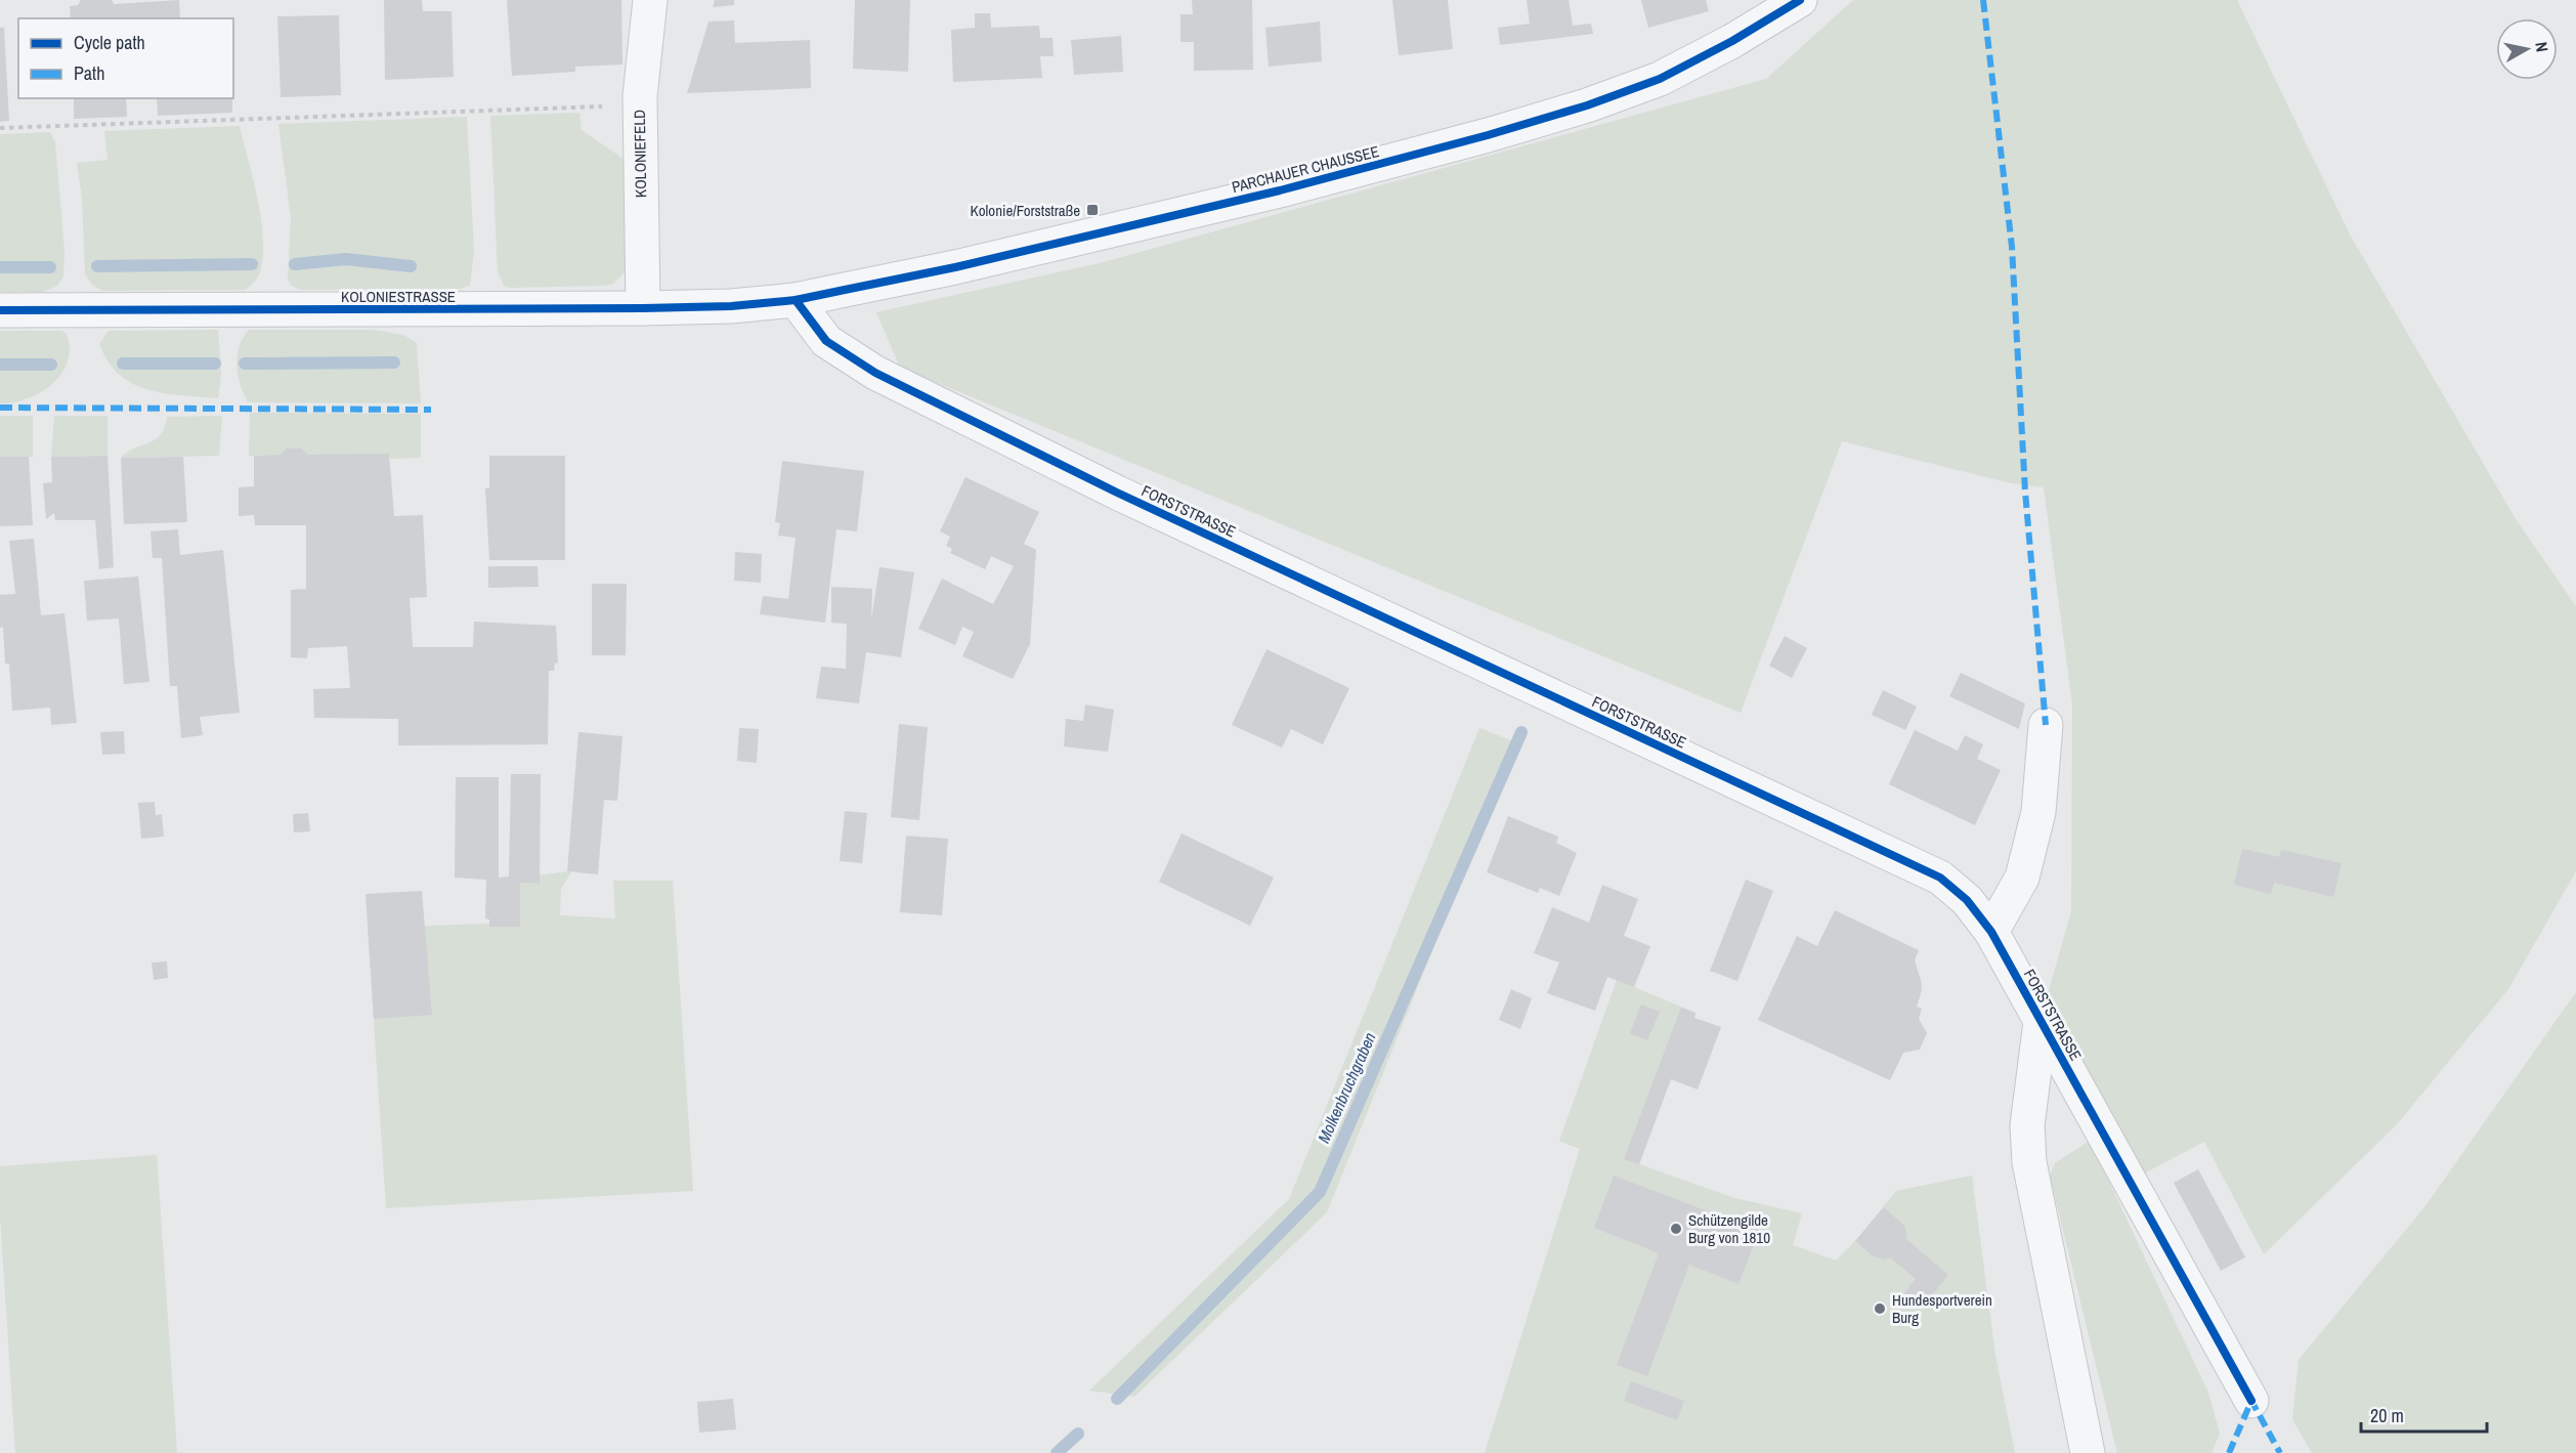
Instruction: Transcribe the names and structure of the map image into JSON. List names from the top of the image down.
{
  "streets": {
    "street": [
      "KOLONIEFELD",
      "PARCHAUER CHAUSSEE",
      "KOLONIESTRASSE",
      "FORSTSTRASSE"
    ]
  },
  "crossings": [
    ["KOLONIEFELD", "KOLONIESTRASSE"],
    ["PARCHAUER CHAUSSEE", "KOLONIESTRASSE"],
    ["PARCHAUER CHAUSSEE", "FORSTSTRASSE"],
    ["KOLONIESTRASSE", "FORSTSTRASSE"]
  ],
  "water": ["Molkenbruchgraben"],
  "places": {
    "transit": ["Kolonie/Forststraße"],
    "other": ["Schützengilde Burg von 1810", "Hundesportverein Burg"]
  },
  "legend": ["Cycle path", "Path"],
  "scale_bar": "20 m",
  "north": "right"
}
